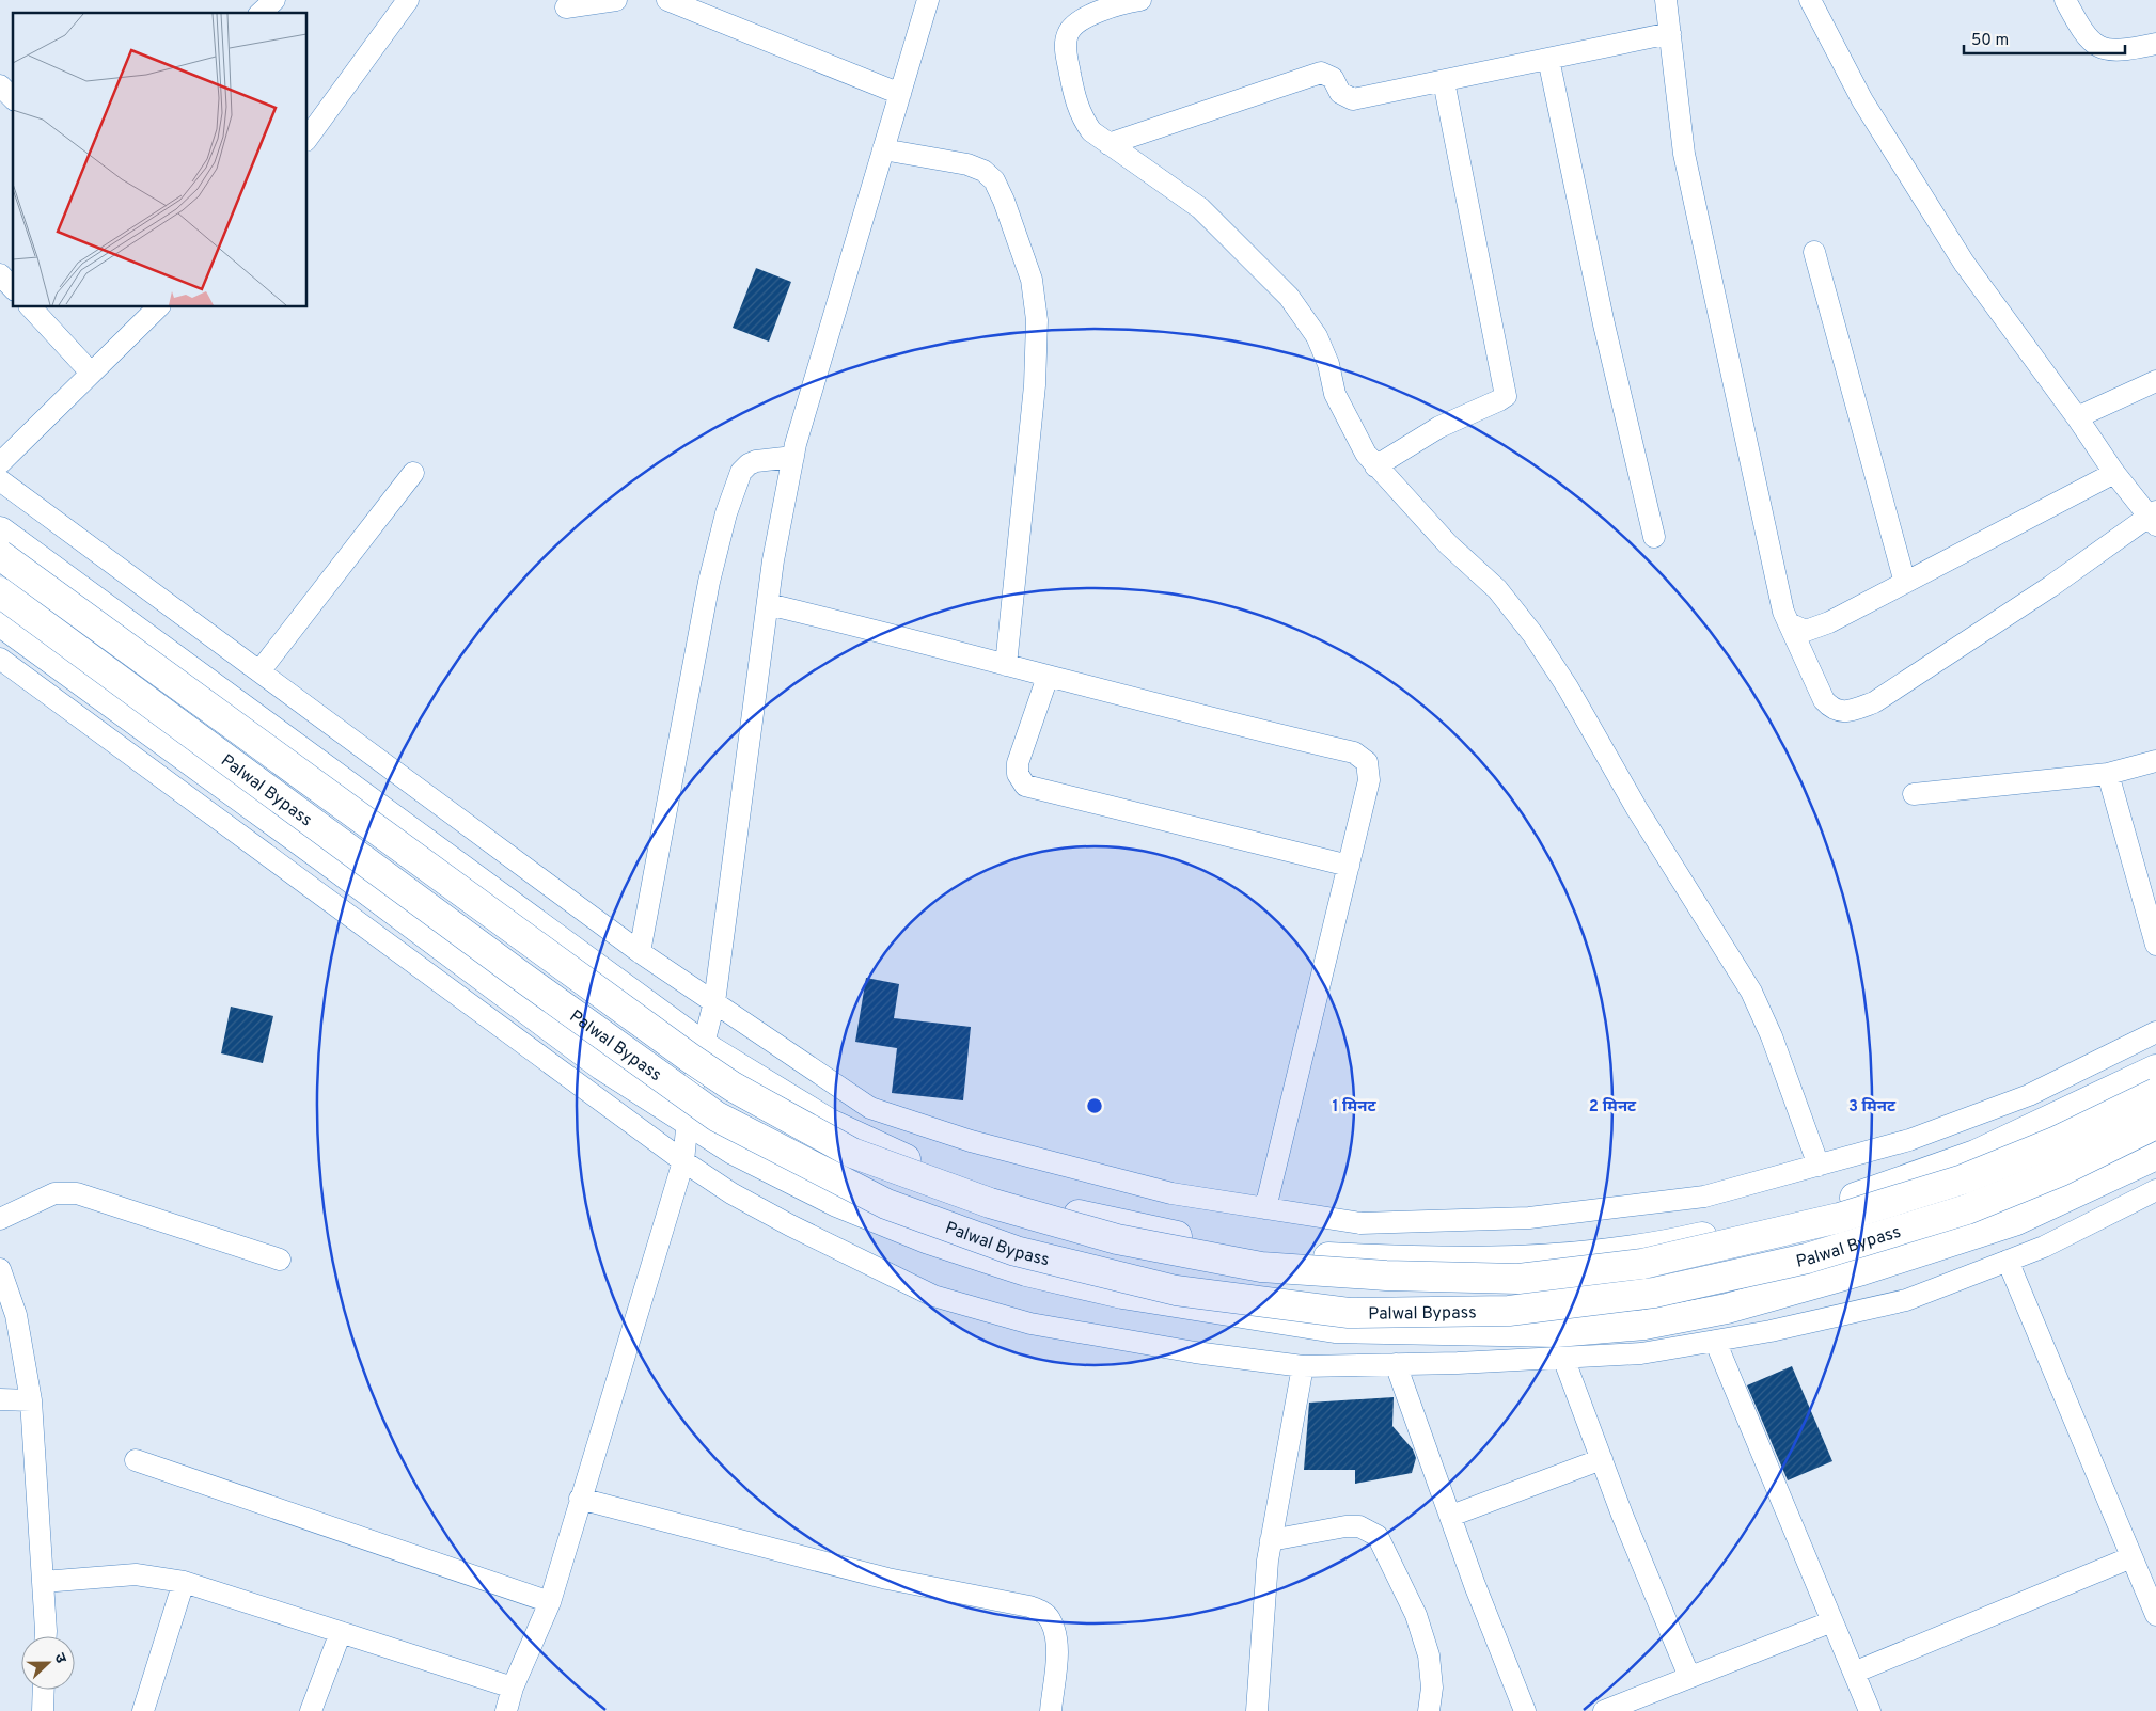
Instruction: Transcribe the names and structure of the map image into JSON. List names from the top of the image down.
{
  "streets": {
    "highway": ["Palwal Bypass"]
  },
  "scale_bar": "50 m",
  "north": "right",
  "rings": ["1 मिनट", "2 मिनट", "3 मिनट"]
}
